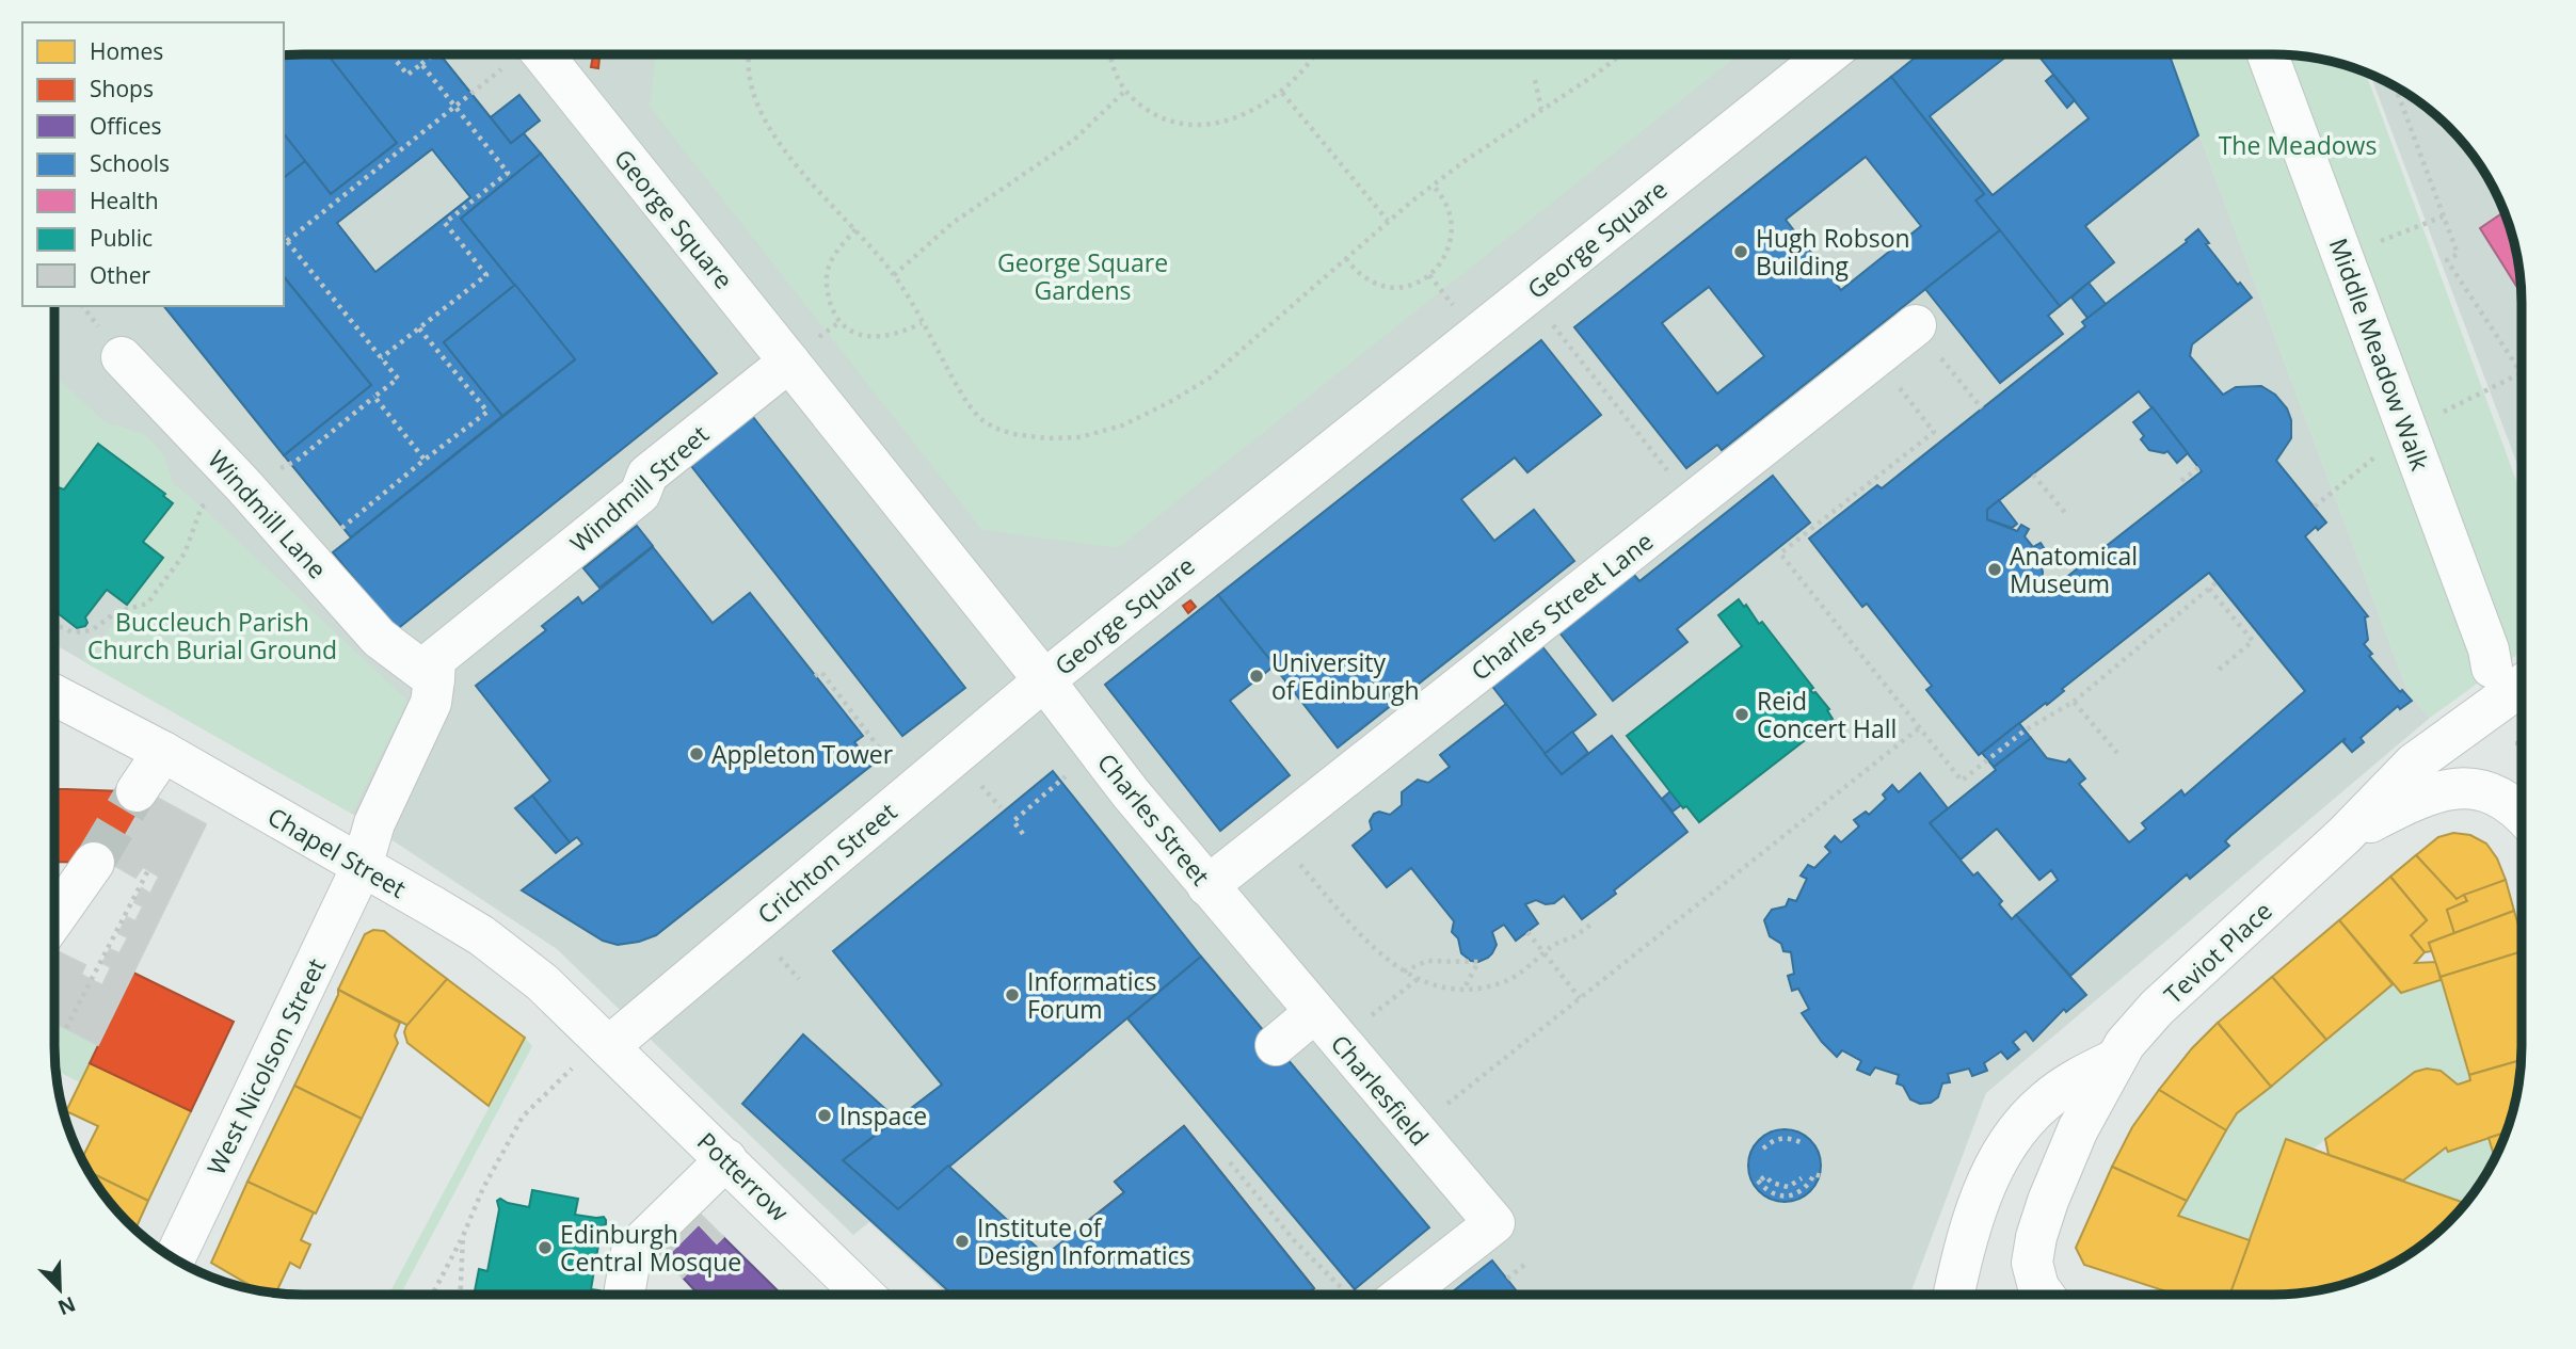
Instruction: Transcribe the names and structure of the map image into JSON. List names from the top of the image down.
{
  "streets": {
    "street": [
      "George Square",
      "Middle Meadow Walk",
      "Windmill Street",
      "Windmill Lane",
      "Charles Street Lane",
      "Charles Street",
      "Chapel Street",
      "Crichton Street",
      "Teviot Place",
      "West Nicolson Street",
      "Charlesfield",
      "Potterrow"
    ]
  },
  "crossings": [
    ["George Square", "Windmill Street"],
    ["George Square", "Charles Street"],
    ["George Square", "Crichton Street"],
    ["Windmill Street", "Windmill Lane"],
    ["Windmill Street", "Chapel Street"],
    ["Windmill Street", "West Nicolson Street"],
    ["Charles Street Lane", "Charles Street"],
    ["Charles Street", "Crichton Street"],
    ["Charles Street", "Charlesfield"],
    ["Chapel Street", "Crichton Street"],
    ["Chapel Street", "West Nicolson Street"],
    ["Chapel Street", "Potterrow"],
    ["Crichton Street", "Potterrow"]
  ],
  "parks": ["The Meadows", "George Square Gardens", "Buccleuch Parish Church Burial Ground"],
  "places": [
    "Hugh Robson Building",
    "Anatomical Museum",
    "University of Edinburgh",
    "Reid Concert Hall",
    "Appleton Tower",
    "Informatics Forum",
    "Inspace",
    "Institute of Design Informatics",
    "Edinburgh Central Mosque"
  ],
  "legend": [
    "Homes",
    "Shops",
    "Offices",
    "Schools",
    "Health",
    "Public",
    "Other"
  ],
  "north": "bottom right"
}
